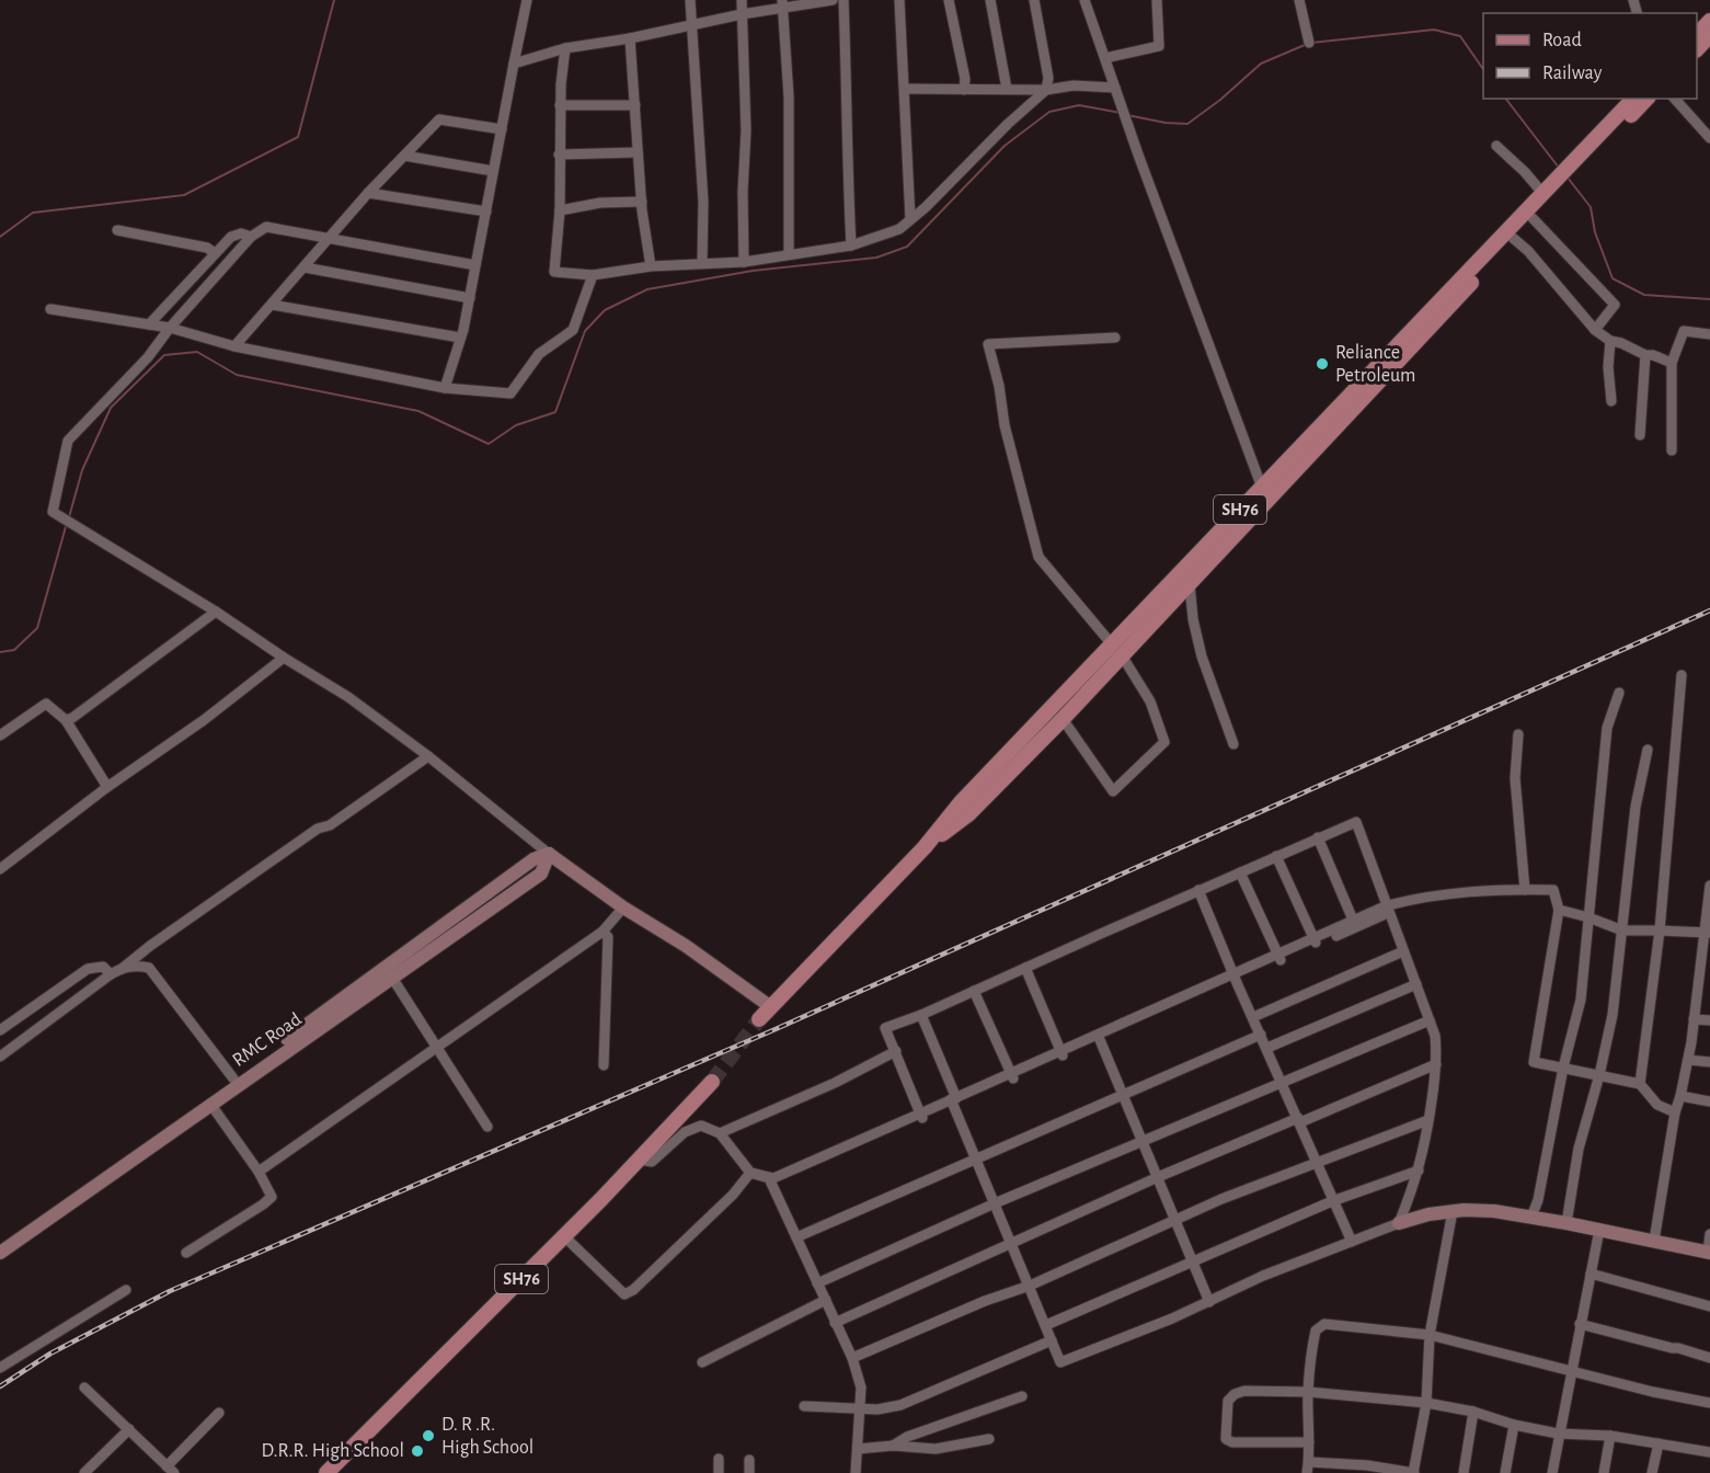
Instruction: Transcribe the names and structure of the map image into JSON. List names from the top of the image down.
{
  "streets": {
    "main road": ["SH76"],
    "street": ["RMC Road"]
  },
  "places": ["Reliance Petroleum", "D. R .R. High School", "D.R.R. High School"],
  "legend": ["Road", "Railway"]
}
